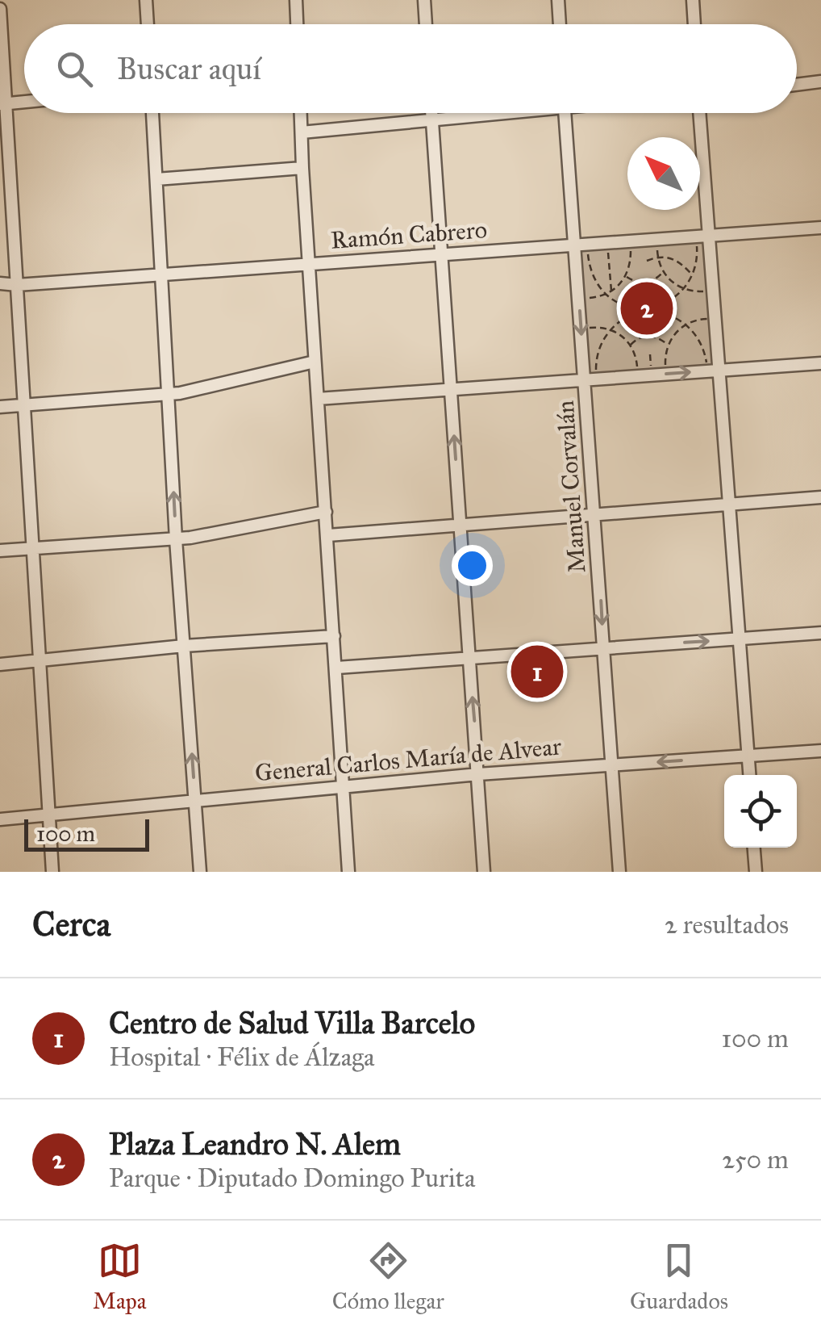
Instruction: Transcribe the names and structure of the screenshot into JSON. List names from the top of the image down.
{
  "streets": {
    "street": ["Ramón Cabrero", "Manuel Corvalán", "General Carlos María de Alvear"]
  },
  "crossings": [
    ["Ramón Cabrero", "Manuel Corvalán"],
    ["Manuel Corvalán", "General Carlos María de Alvear"]
  ],
  "scale_bar": "100 m",
  "north": "top left",
  "page": {
    "search": "Buscar aquí",
    "pins": ["2", "1"],
    "scale": "100 m",
    "heading": ["Cerca", "2 resultados"],
    "list": [
      {
        "mark": "1",
        "name": "Centro de Salud Villa Barcelo",
        "note": "Hospital · Félix de Álzaga",
        "value": "100 m"
      },
      {
        "mark": "2",
        "name": "Plaza Leandro N. Alem",
        "note": "Parque · Diputado Domingo Purita",
        "value": "250 m"
      }
    ],
    "nav": ["Mapa", "Cómo llegar", "Guardados"]
  }
}
